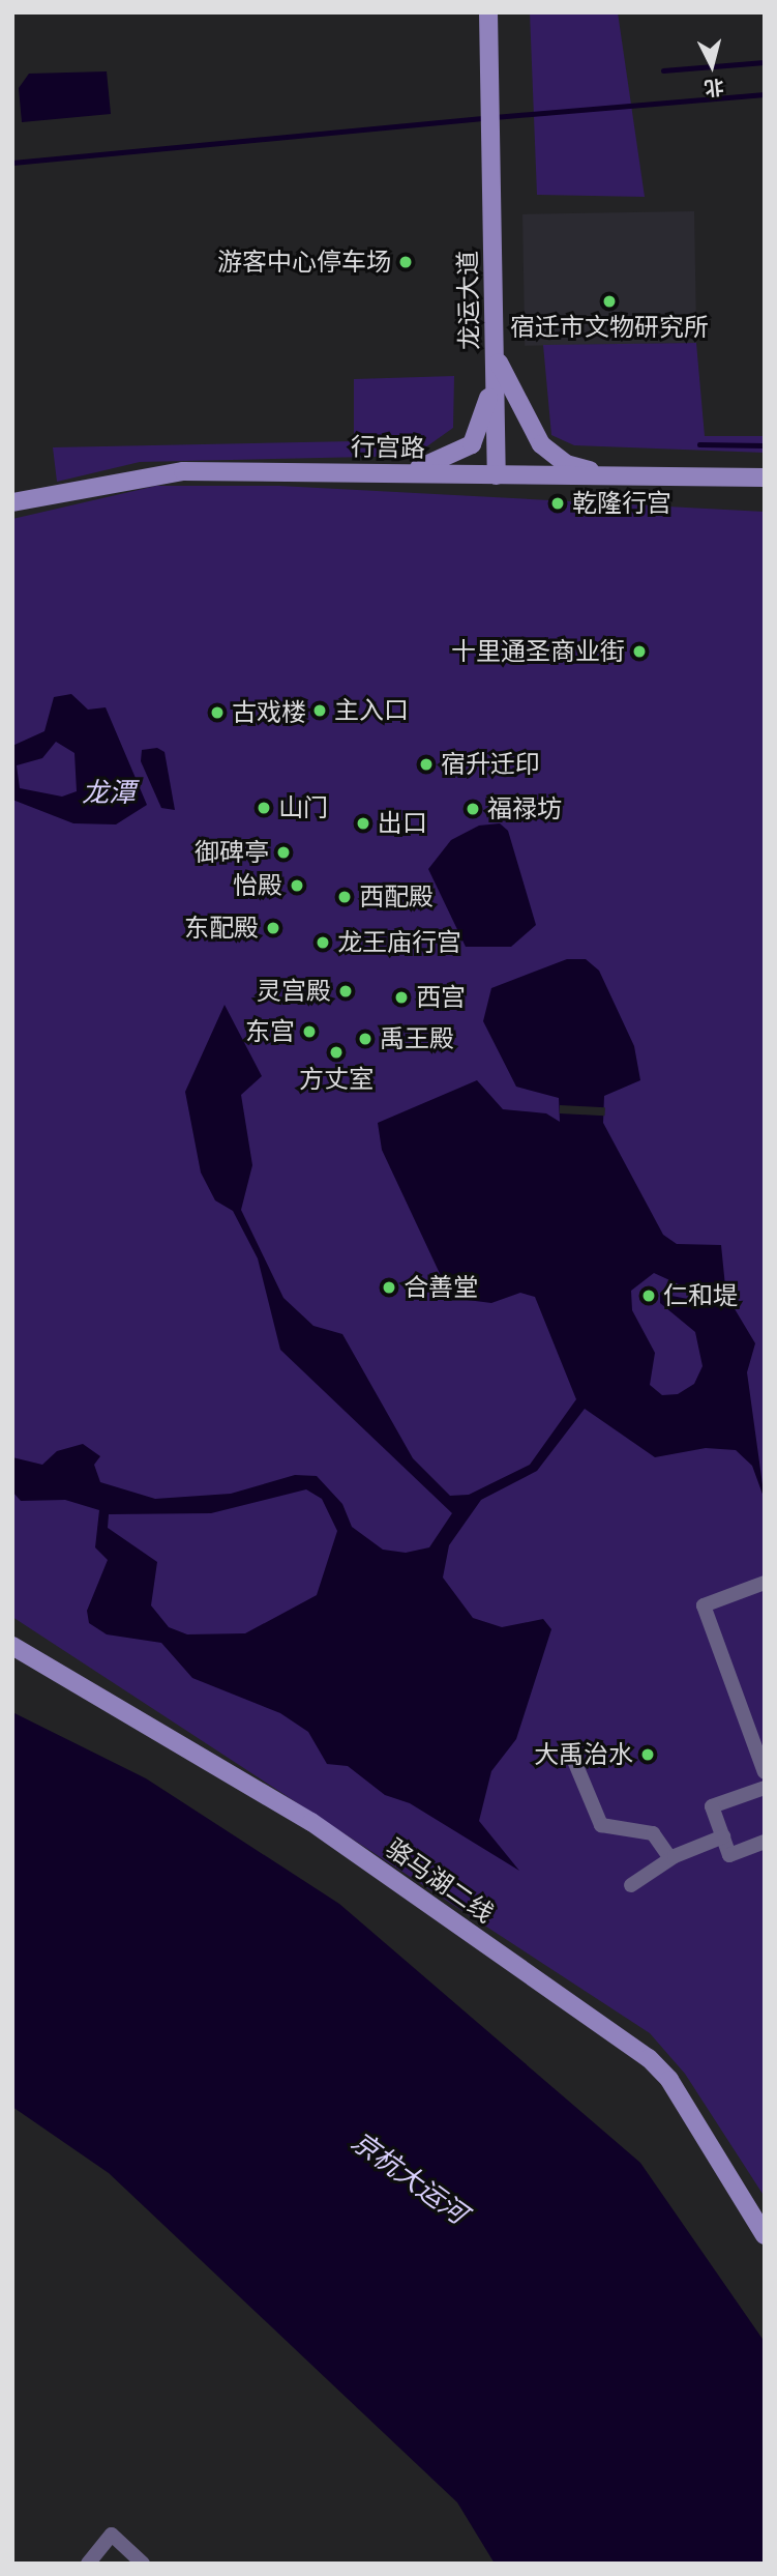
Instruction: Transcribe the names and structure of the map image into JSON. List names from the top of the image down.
{
  "streets": {
    "street": ["龙运大道", "行宫路", "骆马湖二线"]
  },
  "crossings": [
    ["龙运大道", "行宫路"]
  ],
  "water": ["龙潭", "京杭大运河"],
  "places": [
    "游客中心停车场",
    "宿迁市文物研究所",
    "乾隆行宫",
    "十里通圣商业街",
    "主入口",
    "古戏楼",
    "宿升迁印",
    "山门",
    "福禄坊",
    "出口",
    "御碑亭",
    "怡殿",
    "西配殿",
    "东配殿",
    "龙王庙行宫",
    "灵宫殿",
    "西宫",
    "东宫",
    "禹王殿",
    "方丈室",
    "合善堂",
    "仁和堤",
    "大禹治水"
  ],
  "north": "bottom"
}
